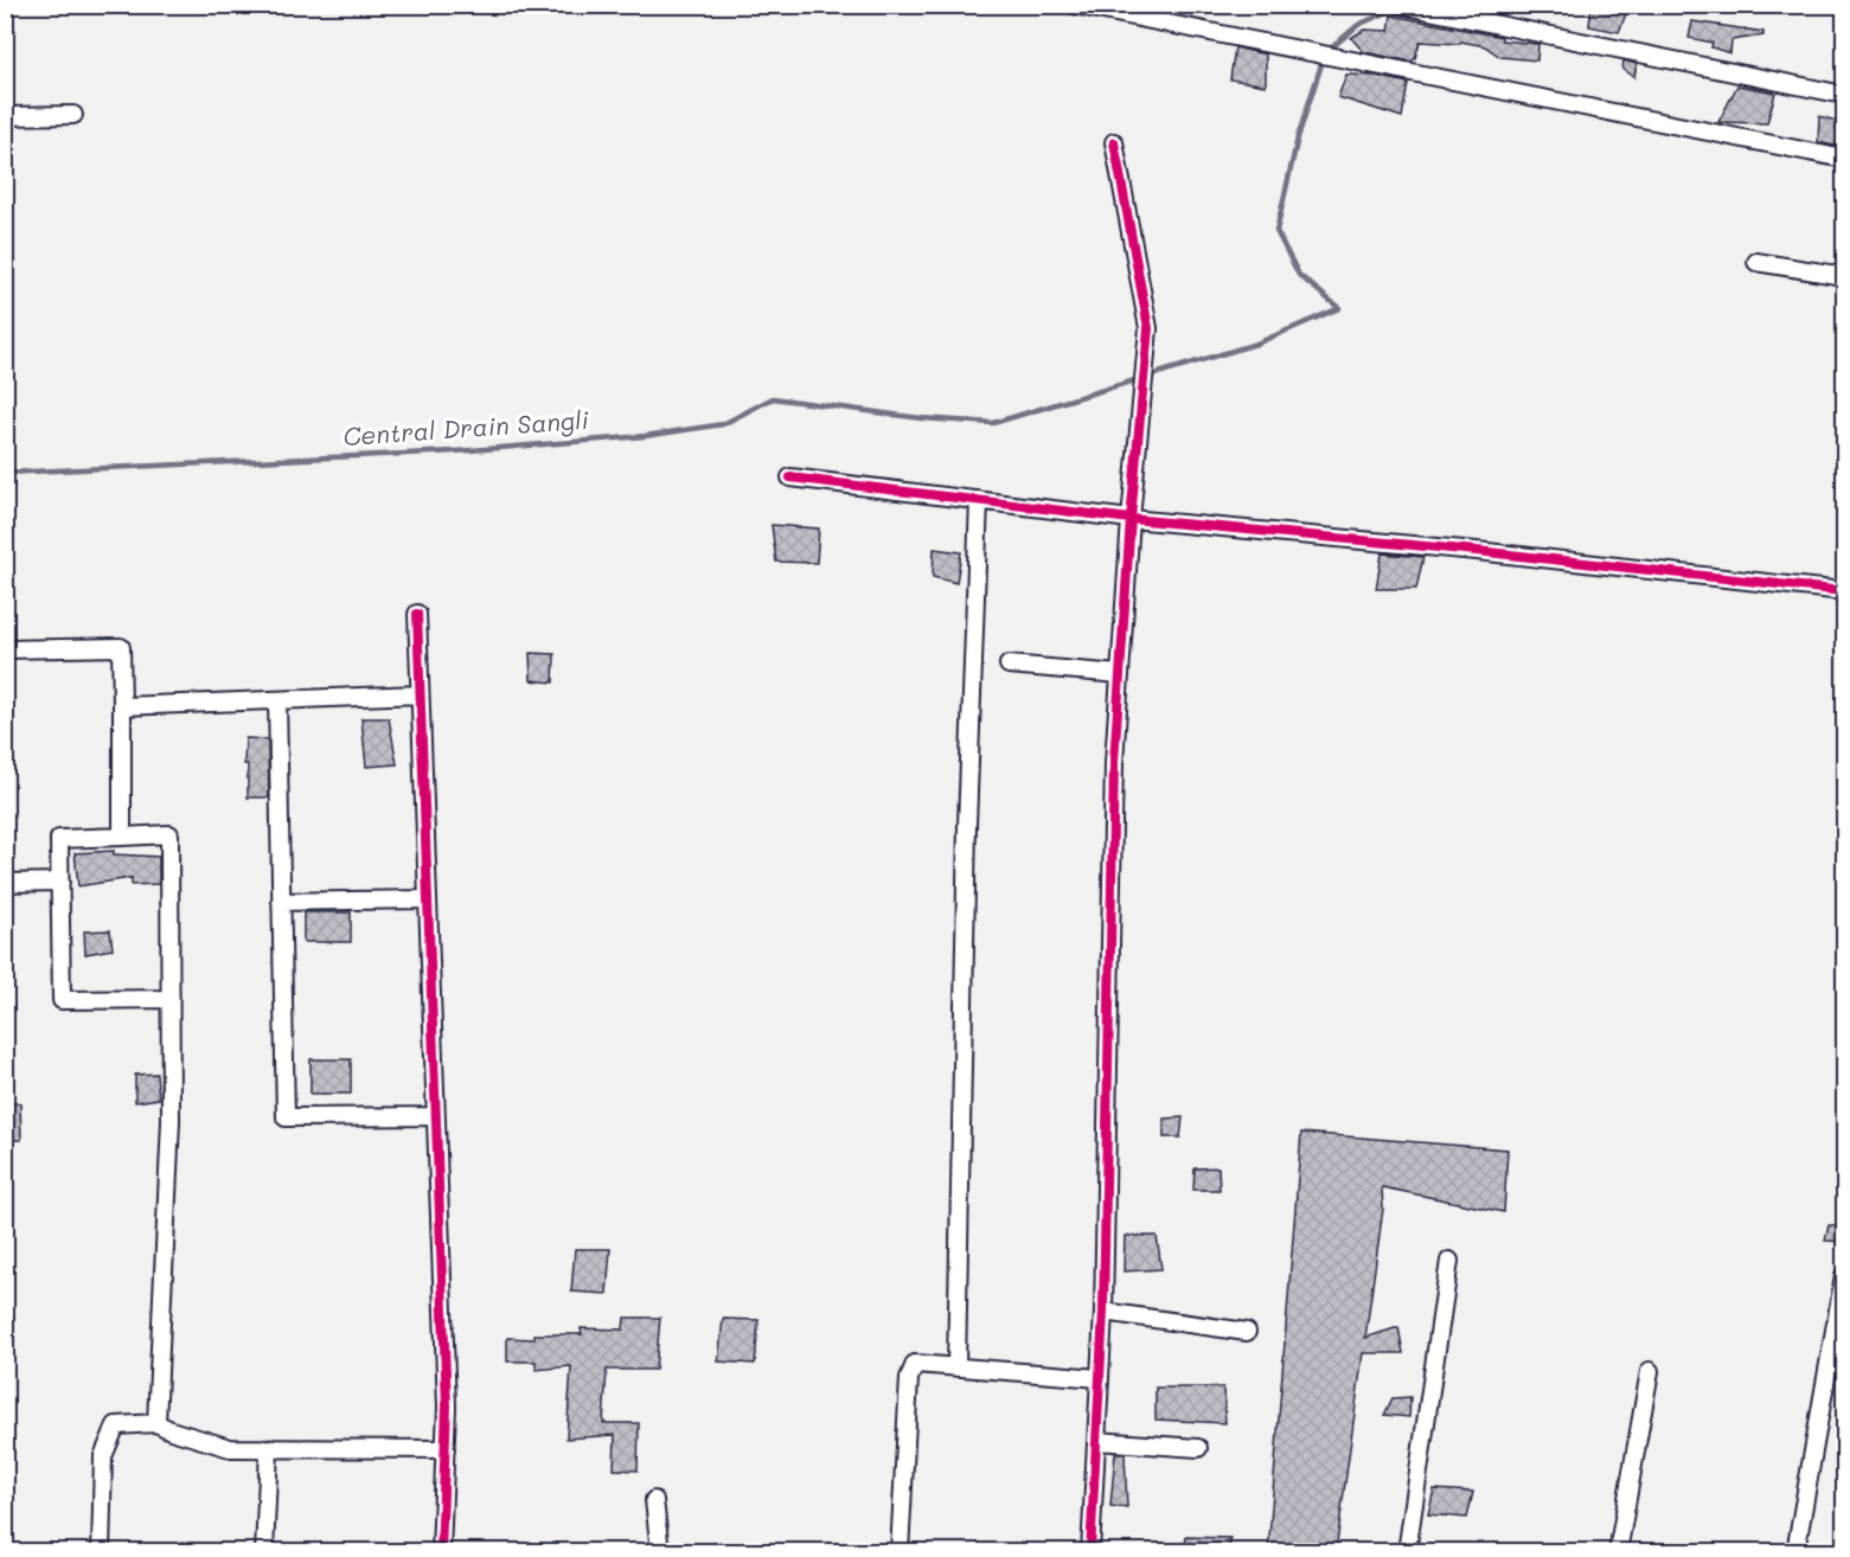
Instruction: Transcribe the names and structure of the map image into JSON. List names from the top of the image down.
{
  "water": ["Central Drain Sangli"]
}
